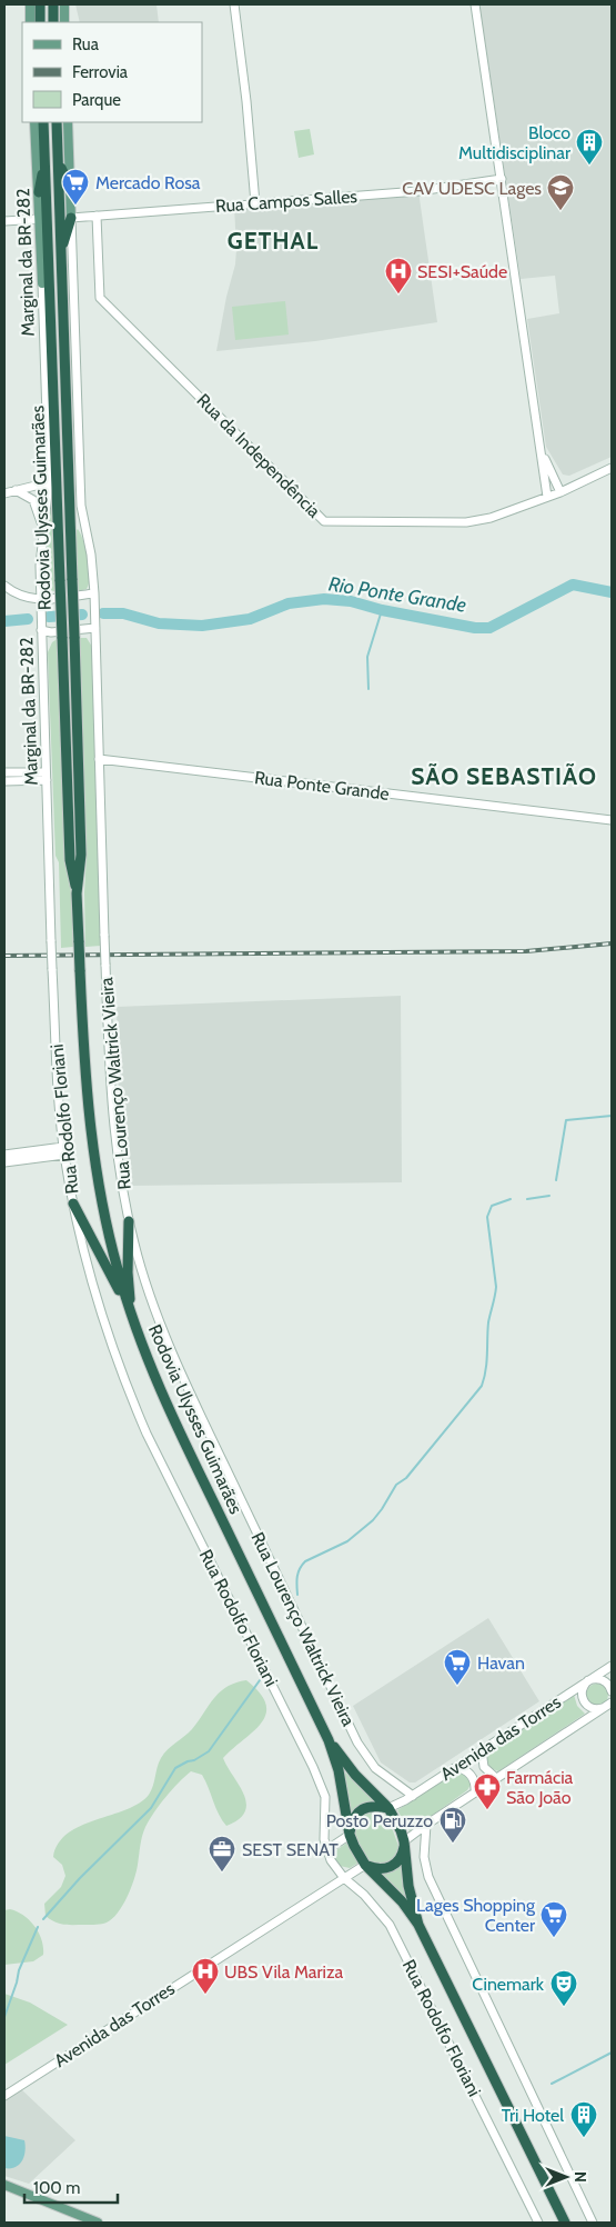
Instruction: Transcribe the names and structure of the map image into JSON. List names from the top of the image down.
{
  "streets": {
    "highway": ["Rodovia Ulysses Guimarães"],
    "main road": [
      "Rua Campos Salles",
      "Marginal da BR-282",
      "Rua da Independência",
      "Rua Ponte Grande",
      "Rua Lourenço Waltrick Vieira",
      "Rua Rodolfo Floriani",
      "Avenida das Torres"
    ]
  },
  "crossings": [
    ["Rua Campos Salles", "Rua da Independência"],
    ["Marginal da BR-282", "Rua Rodolfo Floriani"],
    ["Rodovia Ulysses Guimarães", "Avenida das Torres"],
    ["Rua Ponte Grande", "Rua Lourenço Waltrick Vieira"],
    ["Rua Lourenço Waltrick Vieira", "Avenida das Torres"],
    ["Rua Rodolfo Floriani", "Avenida das Torres"]
  ],
  "districts": ["GETHAL", "SÃO SEBASTIÃO"],
  "water": ["Rio Ponte Grande"],
  "places": {
    "building": ["Bloco Multidisciplinar", "Tri Hotel"],
    "supermarket": ["Mercado Rosa", "Havan", "Lages Shopping Center"],
    "school or university": ["CAV UDESC Lages"],
    "hospital": ["SESI+Saúde", "UBS Vila Mariza"],
    "pharmacy": ["Farmácia São João"],
    "fuel station": ["Posto Peruzzo"],
    "office": ["SEST SENAT"],
    "theatre": ["Cinemark"]
  },
  "legend": ["Rua", "Ferrovia", "Parque"],
  "scale_bar": "100 m",
  "north": "right"
}
